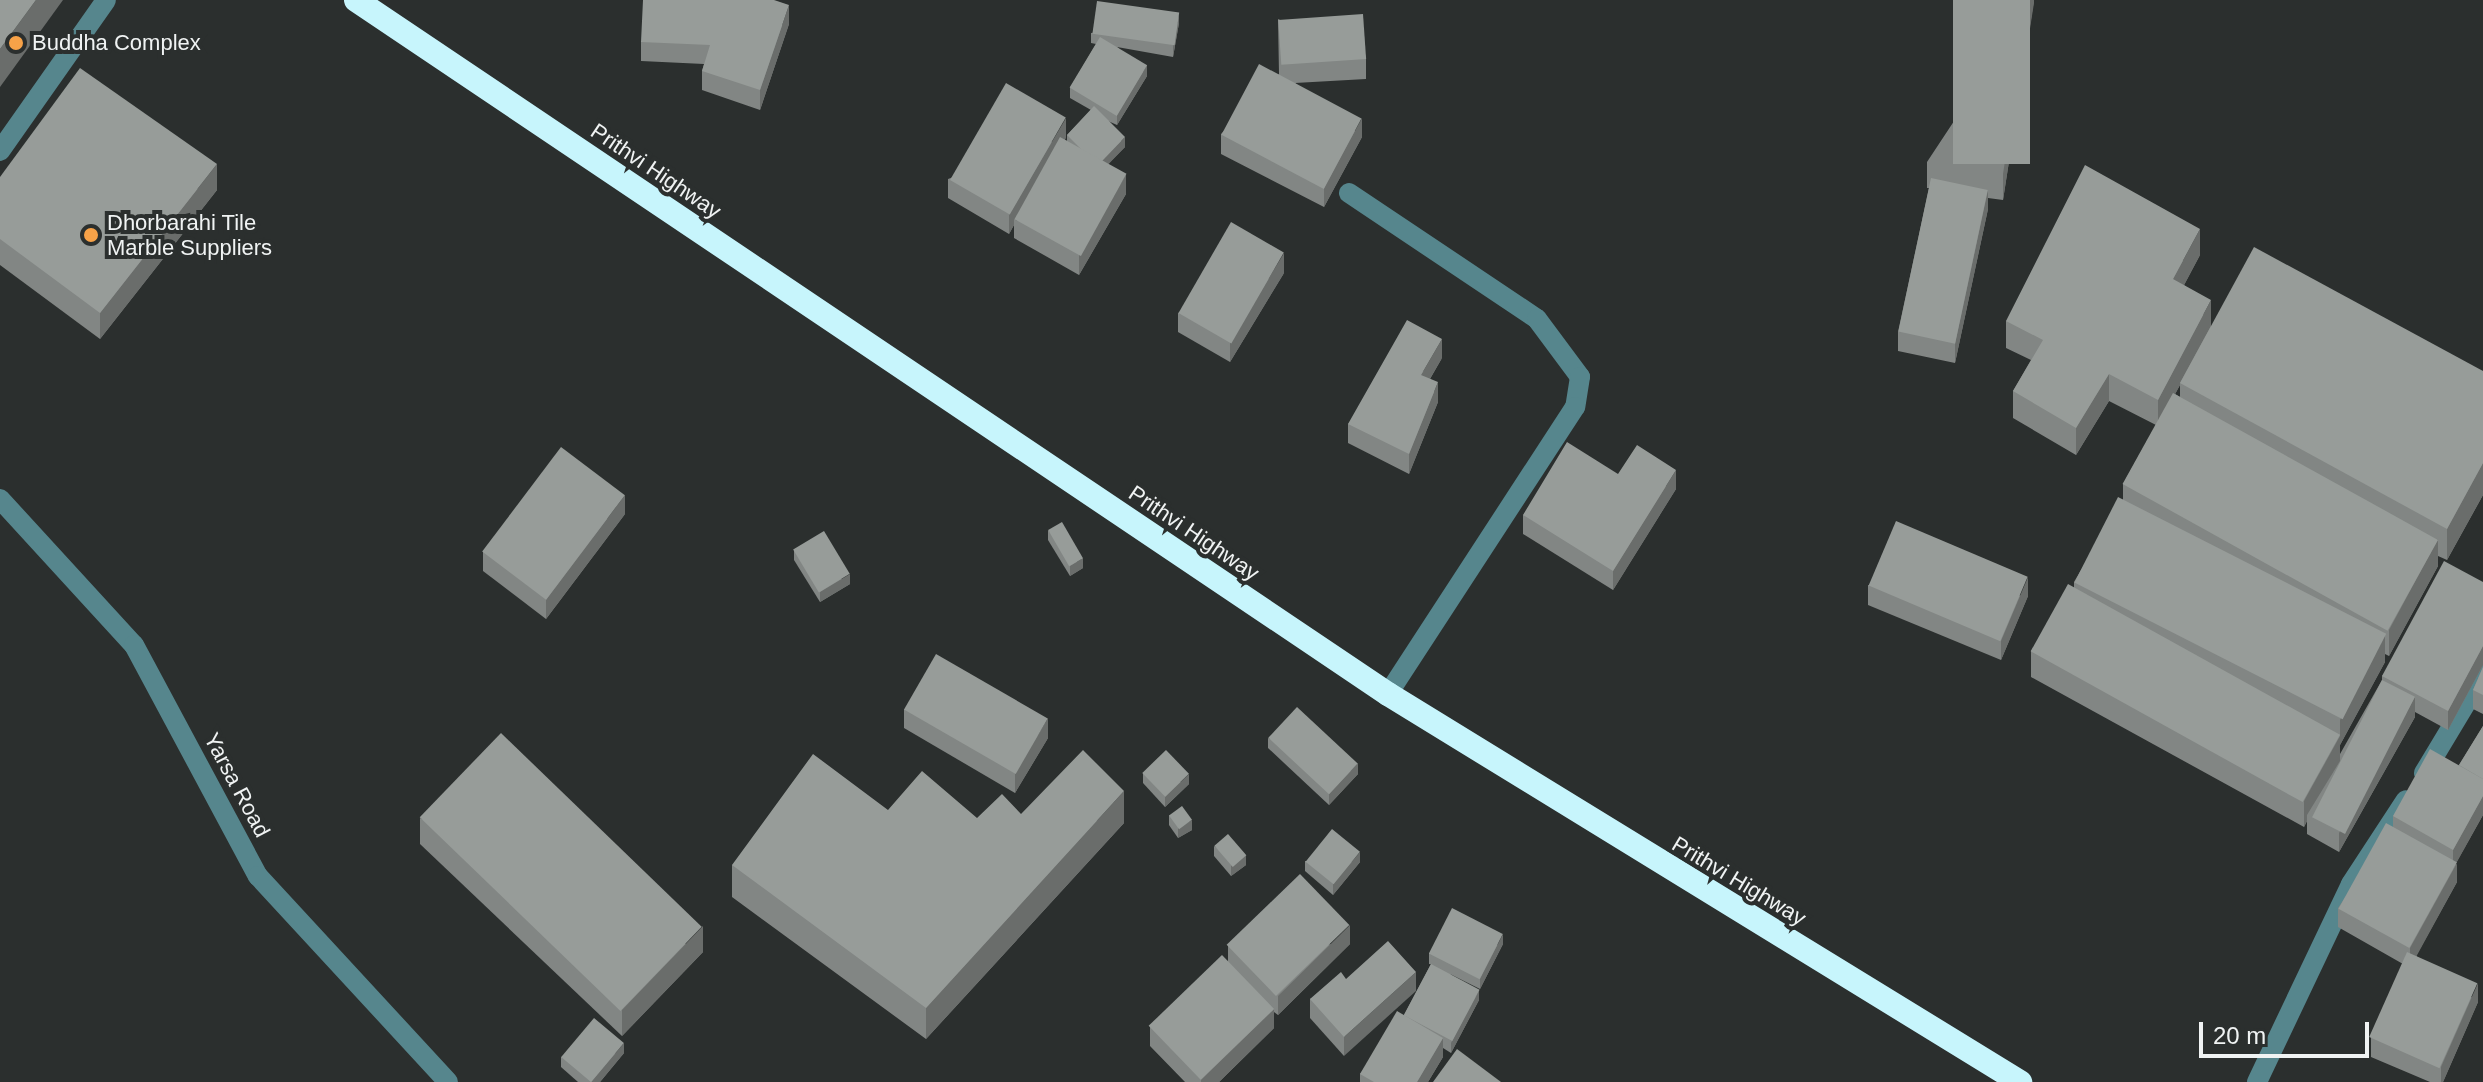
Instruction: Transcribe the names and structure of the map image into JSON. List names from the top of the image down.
{
  "streets": {
    "highway": ["Prithvi Highway"],
    "street": ["Yarsa Road"]
  },
  "places": ["Buddha Complex", "Dhorbarahi Tile Marble Suppliers"],
  "scale_bar": "20 m"
}
